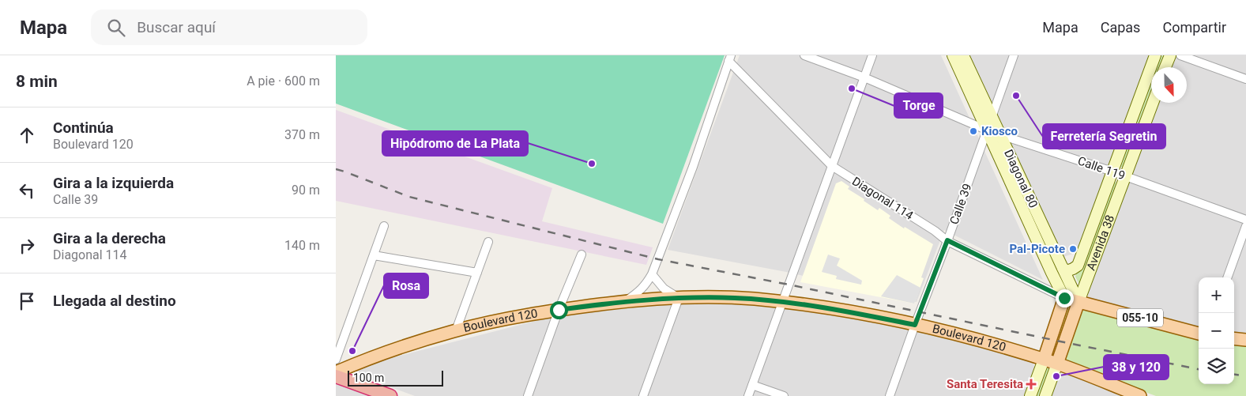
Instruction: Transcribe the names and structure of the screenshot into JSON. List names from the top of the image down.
{
  "streets": {
    "main road": [
      "Diagonal 80",
      "Avenida 38",
      "055-10",
      "Boulevard 120"
    ],
    "street": ["Calle 119", "Diagonal 114", "Calle 39"]
  },
  "crossings": [
    ["Calle 119", "Diagonal 80"],
    ["Calle 119", "Calle 39"],
    ["Calle 119", "Avenida 38"],
    ["Diagonal 80", "Diagonal 114"],
    ["Diagonal 80", "Calle 39"],
    ["Diagonal 80", "Avenida 38"],
    ["Diagonal 80", "055-10"],
    ["Diagonal 114", "Calle 39"],
    ["Calle 39", "Boulevard 120"],
    ["Avenida 38", "055-10"],
    ["Avenida 38", "Boulevard 120"]
  ],
  "places": {
    "other": [
      "Torge",
      "Ferretería Segretin",
      "Kiosco",
      "Hipódromo de La Plata",
      "Pal-Picote",
      "Rosa",
      "38 y 120"
    ],
    "health": ["Santa Teresita"]
  },
  "scale_bar": "100 m",
  "north": "bottom",
  "page": {
    "header": "Mapa",
    "search": "Buscar aquí",
    "nav": ["Mapa", "Capas", "Compartir"],
    "heading": ["8 min", "A pie · 600 m"],
    "list": [
      ["Continúa", "Boulevard 120", "370 m"],
      ["Gira a la izquierda", "Calle 39", "90 m"],
      ["Gira a la derecha", "Diagonal 114", "140 m"],
      "Llegada al destino"
    ],
    "map_buttons": ["+", "−"],
    "scale": "100 m"
  }
}
